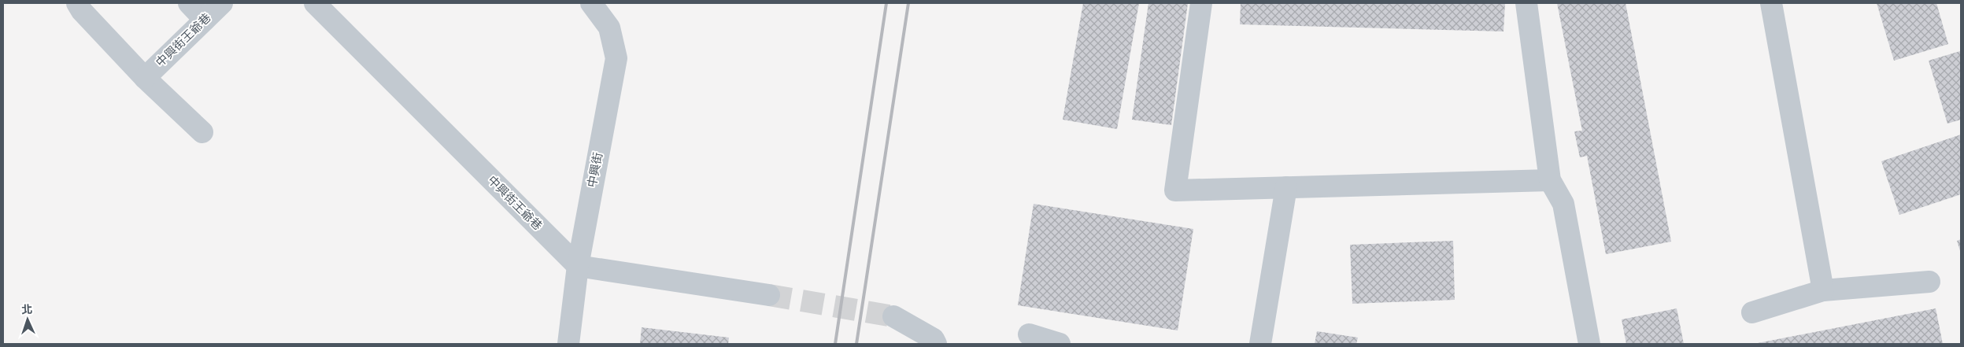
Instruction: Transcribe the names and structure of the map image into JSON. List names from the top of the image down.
{
  "streets": {
    "street": ["中興街王爺巷", "中興街"]
  },
  "crossings": [
    ["中興街王爺巷", "中興街"]
  ],
  "north": "top"
}
